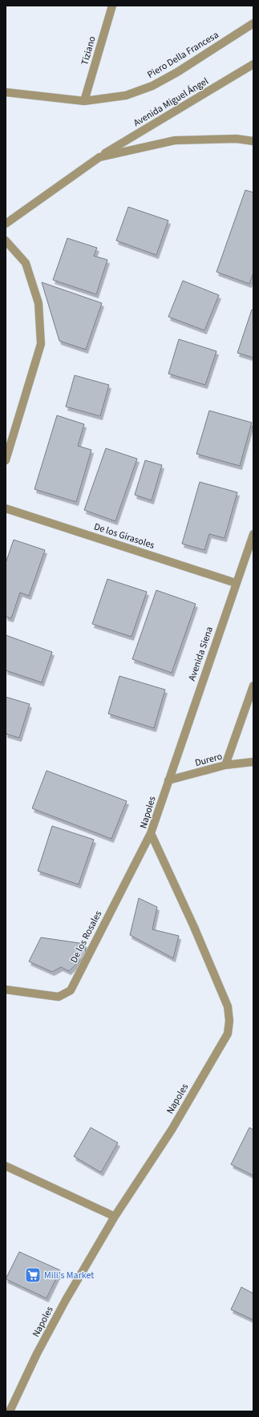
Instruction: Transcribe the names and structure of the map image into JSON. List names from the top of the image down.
{
  "streets": {
    "street": [
      "Tiziano",
      "Piero Della Francesa",
      "Avenida Miguel Ángel",
      "De los Girasoles",
      "Avenida Siena",
      "Durero",
      "Napoles",
      "De los Rosales"
    ]
  },
  "crossings": [
    ["Tiziano", "Piero Della Francesa"],
    ["De los Girasoles", "Avenida Siena"],
    ["Avenida Siena", "Durero"],
    ["Avenida Siena", "Napoles"],
    ["Durero", "Napoles"],
    ["Napoles", "De los Rosales"]
  ],
  "places": {
    "supermarket": ["Mili's Market"]
  }
}
